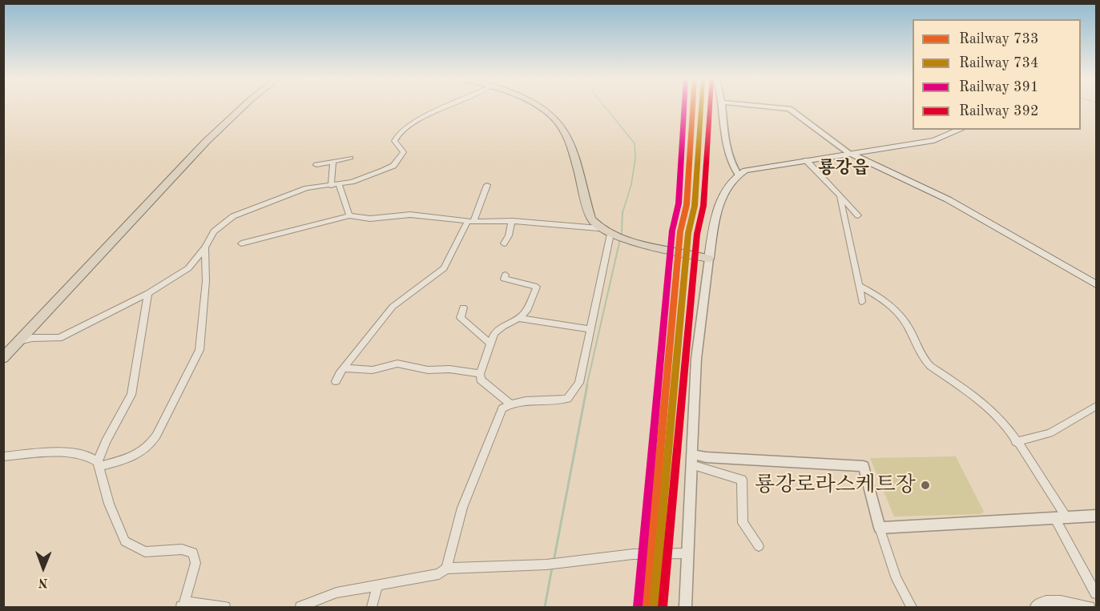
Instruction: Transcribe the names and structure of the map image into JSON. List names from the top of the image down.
{
  "districts": ["룡강읍"],
  "places": ["룡강로라스케트장"],
  "lines": [
    "rail line 733",
    "rail line 734",
    "rail line 391",
    "rail line 392"
  ],
  "legend": [
    "Railway 733",
    "Railway 734",
    "Railway 391",
    "Railway 392"
  ],
  "north": "bottom"
}
